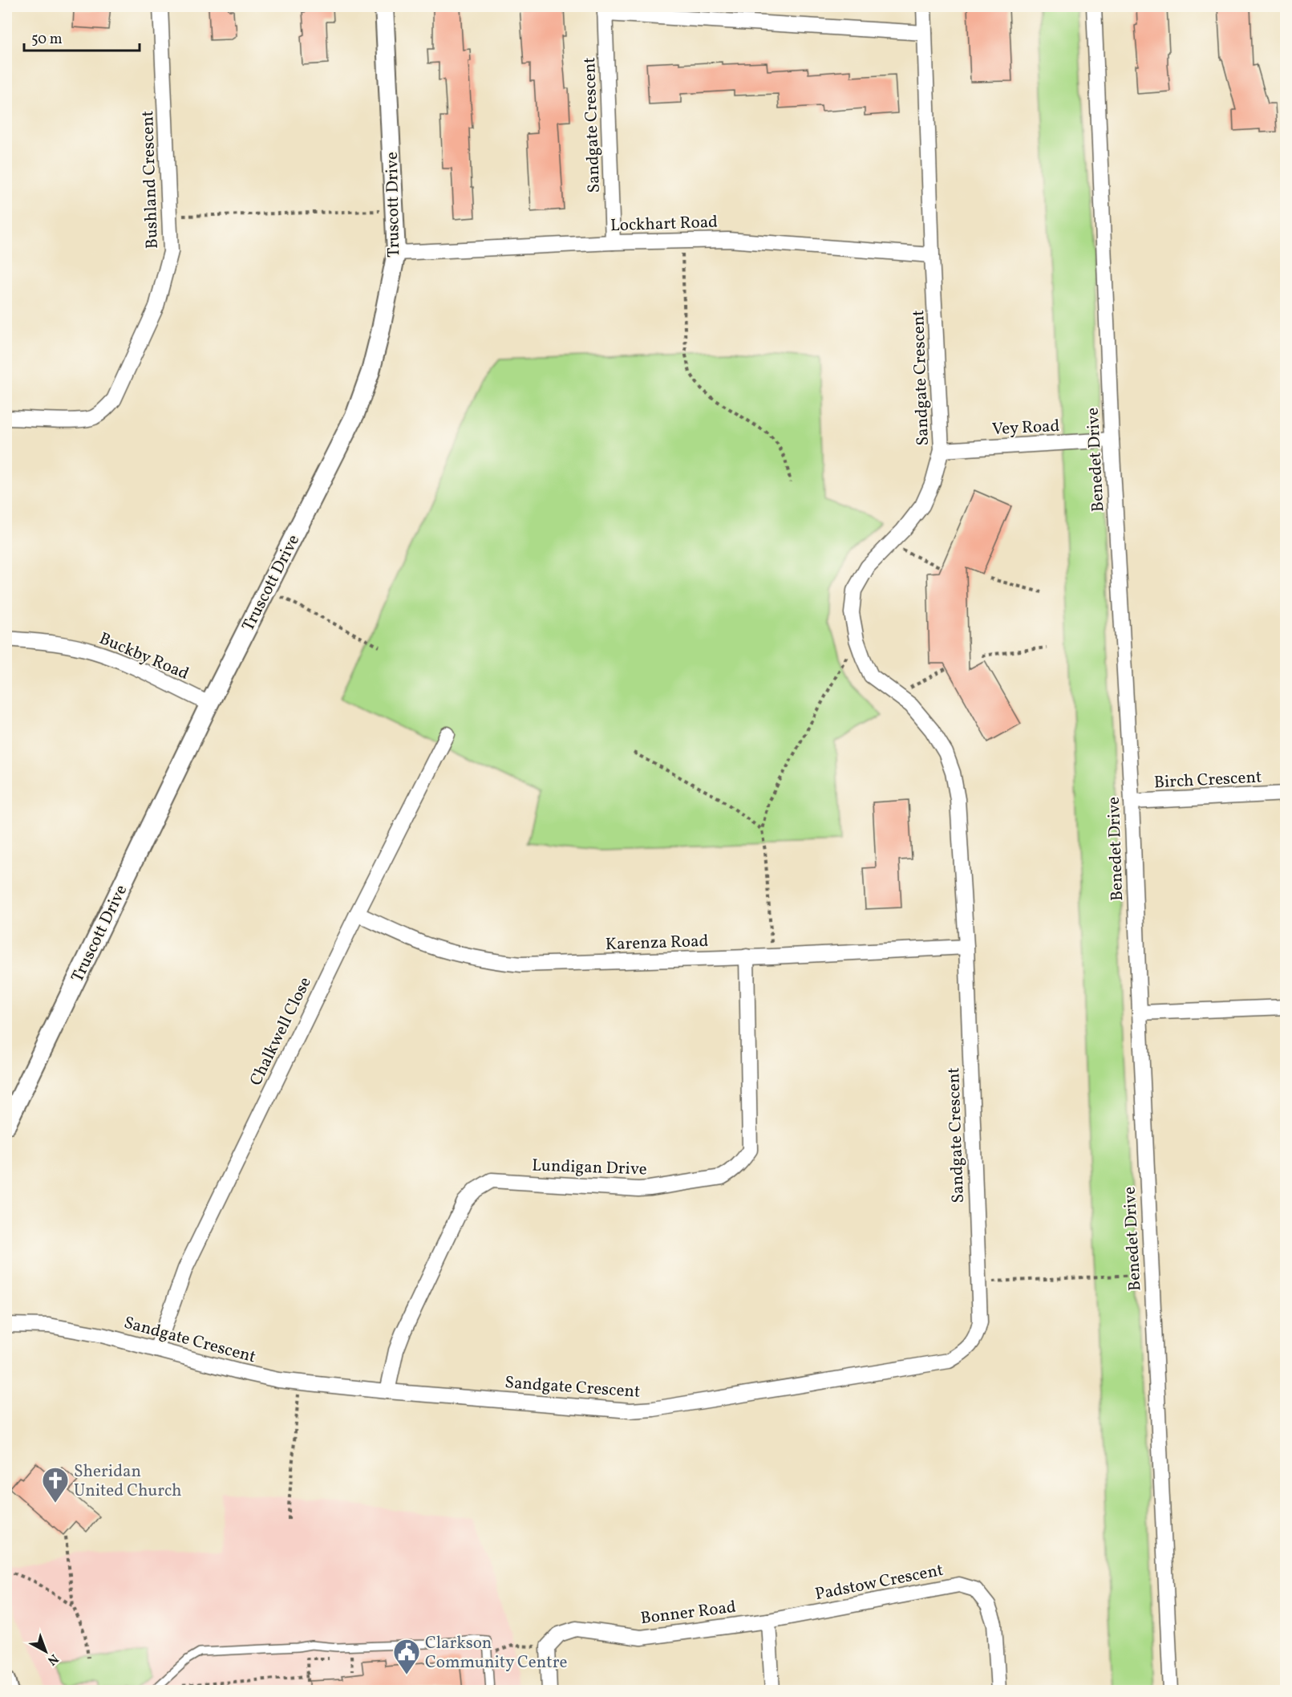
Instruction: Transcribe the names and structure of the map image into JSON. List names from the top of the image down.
{
  "streets": {
    "street": [
      "Sandgate Crescent",
      "Bushland Crescent",
      "Truscott Drive",
      "Lockhart Road",
      "Vey Road",
      "Benedet Drive",
      "Buckby Road",
      "Birch Crescent",
      "Karenza Road",
      "Chalkwell Close",
      "Lundigan Drive",
      "Padstow Crescent",
      "Bonner Road"
    ]
  },
  "crossings": [
    ["Sandgate Crescent", "Lockhart Road"],
    ["Sandgate Crescent", "Vey Road"],
    ["Sandgate Crescent", "Karenza Road"],
    ["Sandgate Crescent", "Chalkwell Close"],
    ["Sandgate Crescent", "Lundigan Drive"],
    ["Truscott Drive", "Lockhart Road"],
    ["Truscott Drive", "Buckby Road"],
    ["Vey Road", "Benedet Drive"],
    ["Benedet Drive", "Birch Crescent"],
    ["Karenza Road", "Chalkwell Close"],
    ["Karenza Road", "Lundigan Drive"],
    ["Padstow Crescent", "Bonner Road"]
  ],
  "places": {
    "church": ["Sheridan United Church"],
    "public building": ["Clarkson Community Centre"]
  },
  "scale_bar": "50 m",
  "north": "bottom right"
}
